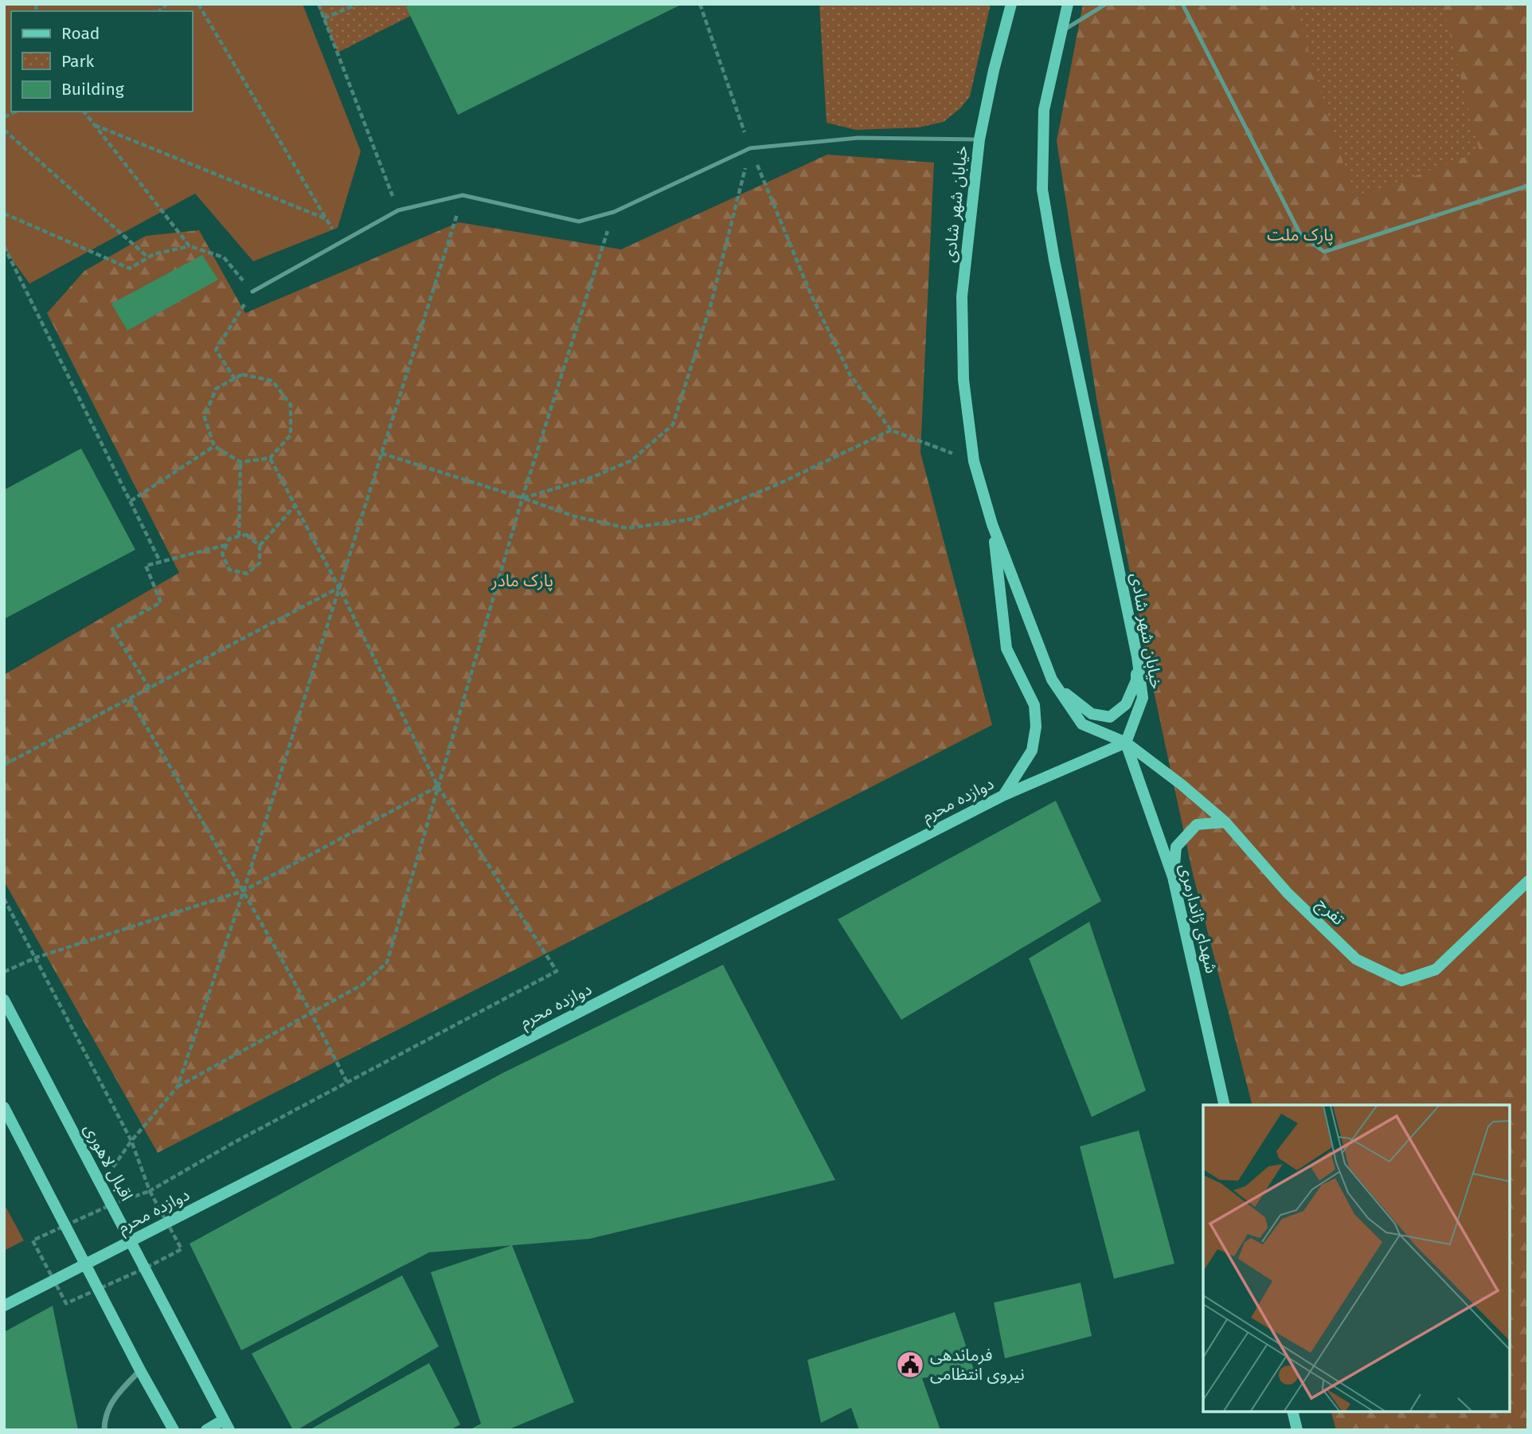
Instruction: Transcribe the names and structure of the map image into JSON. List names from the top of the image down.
{
  "streets": {
    "main road": [
      "خیابان شهر شادی",
      "دوازده محرم",
      "تفرج",
      "شهدای ژاندارمری",
      "اقبال لاهوری"
    ]
  },
  "crossings": [
    ["خیابان شهر شادی", "دوازده محرم"],
    ["خیابان شهر شادی", "تفرج"],
    ["خیابان شهر شادی", "شهدای ژاندارمری"],
    ["دوازده محرم", "تفرج"],
    ["دوازده محرم", "شهدای ژاندارمری"],
    ["دوازده محرم", "اقبال لاهوری"],
    ["تفرج", "شهدای ژاندارمری"]
  ],
  "parks": ["پارک ملت", "پارک مادر"],
  "places": {
    "public building": ["فرماندهی نیروی انتظامی"]
  },
  "legend": ["Road", "Park", "Building"]
}
